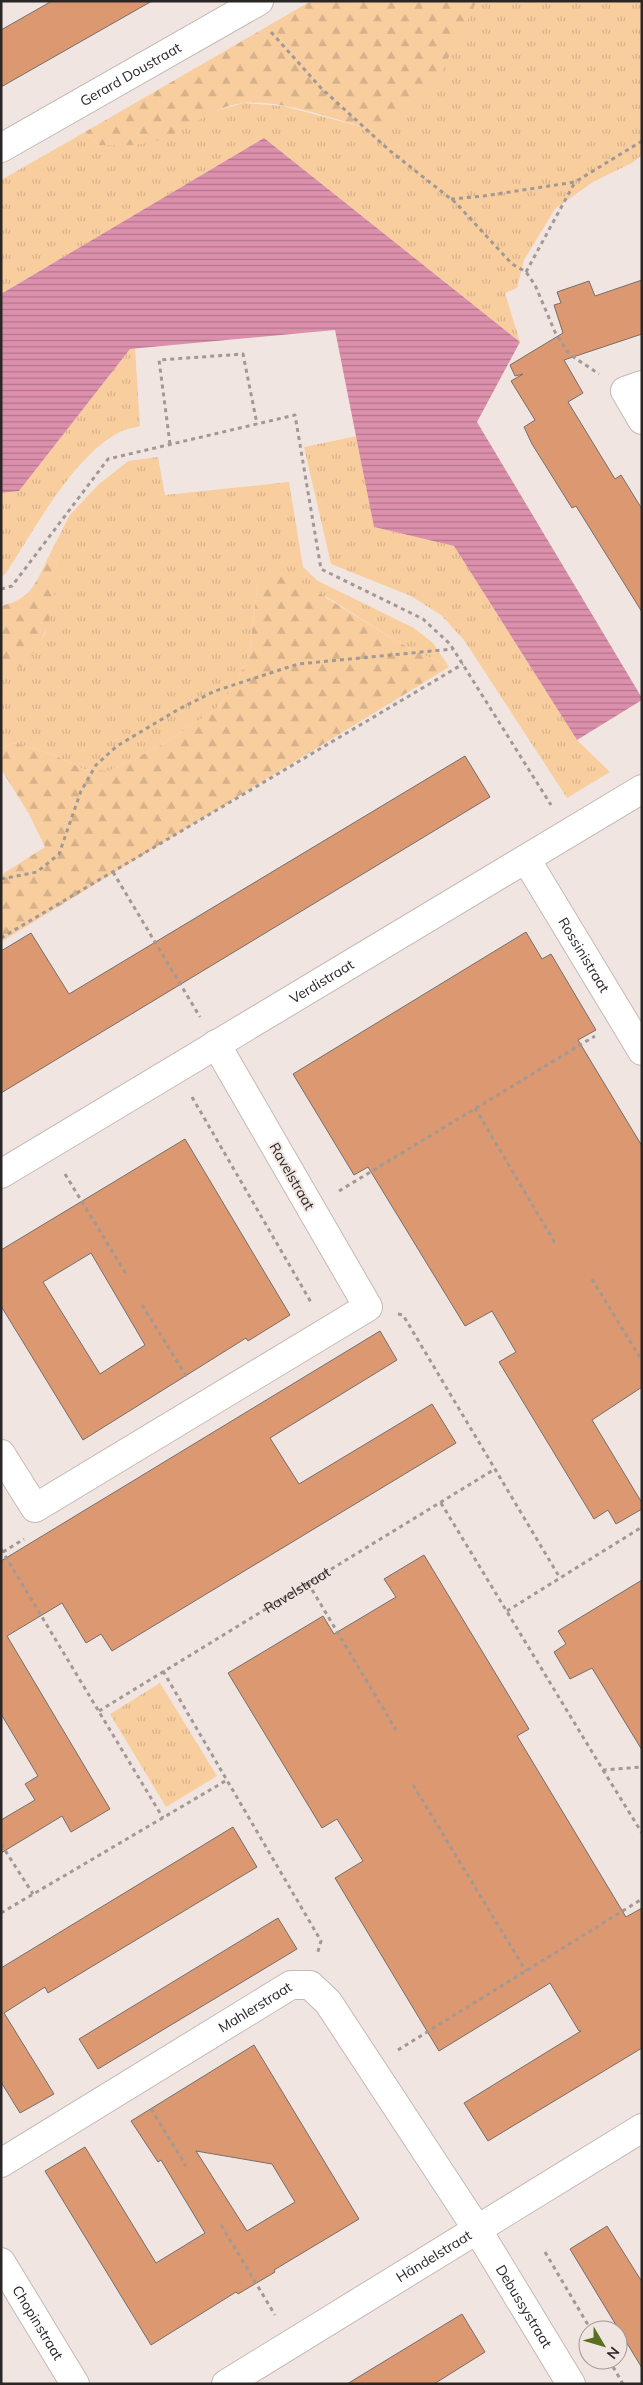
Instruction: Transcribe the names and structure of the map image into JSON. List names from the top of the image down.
{
  "streets": {
    "street": [
      "Gerard Doustraat",
      "Rossinistraat",
      "Verdistraat",
      "Ravelstraat",
      "Mahlerstraat",
      "Händelstraat",
      "Debussystraat",
      "Chopinstraat"
    ]
  },
  "crossings": [
    ["Rossinistraat", "Verdistraat"],
    ["Verdistraat", "Ravelstraat"],
    ["Mahlerstraat", "Händelstraat"],
    ["Mahlerstraat", "Debussystraat"],
    ["Händelstraat", "Debussystraat"]
  ],
  "north": "bottom right"
}
